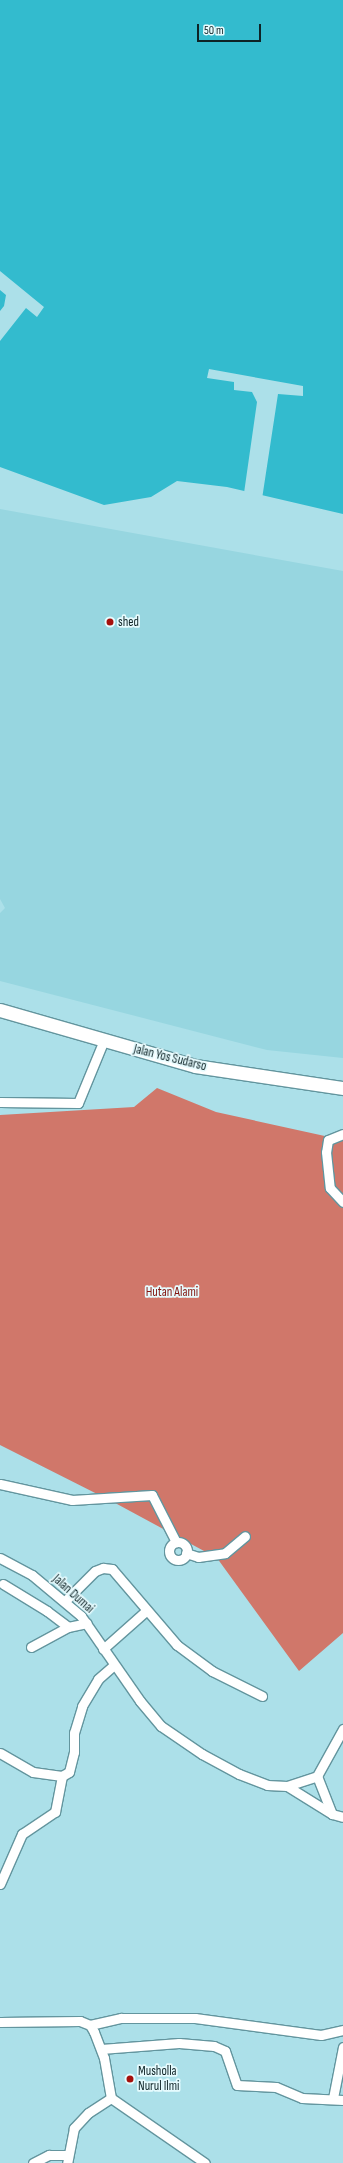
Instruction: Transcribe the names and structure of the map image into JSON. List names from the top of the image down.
{
  "streets": {
    "main road": ["Jalan Yos Sudarso"],
    "street": ["Jalan Dumai"]
  },
  "parks": ["Hutan Alami"],
  "places": ["shed", "Musholla Nurul Ilmi"],
  "scale_bar": "50 m"
}
